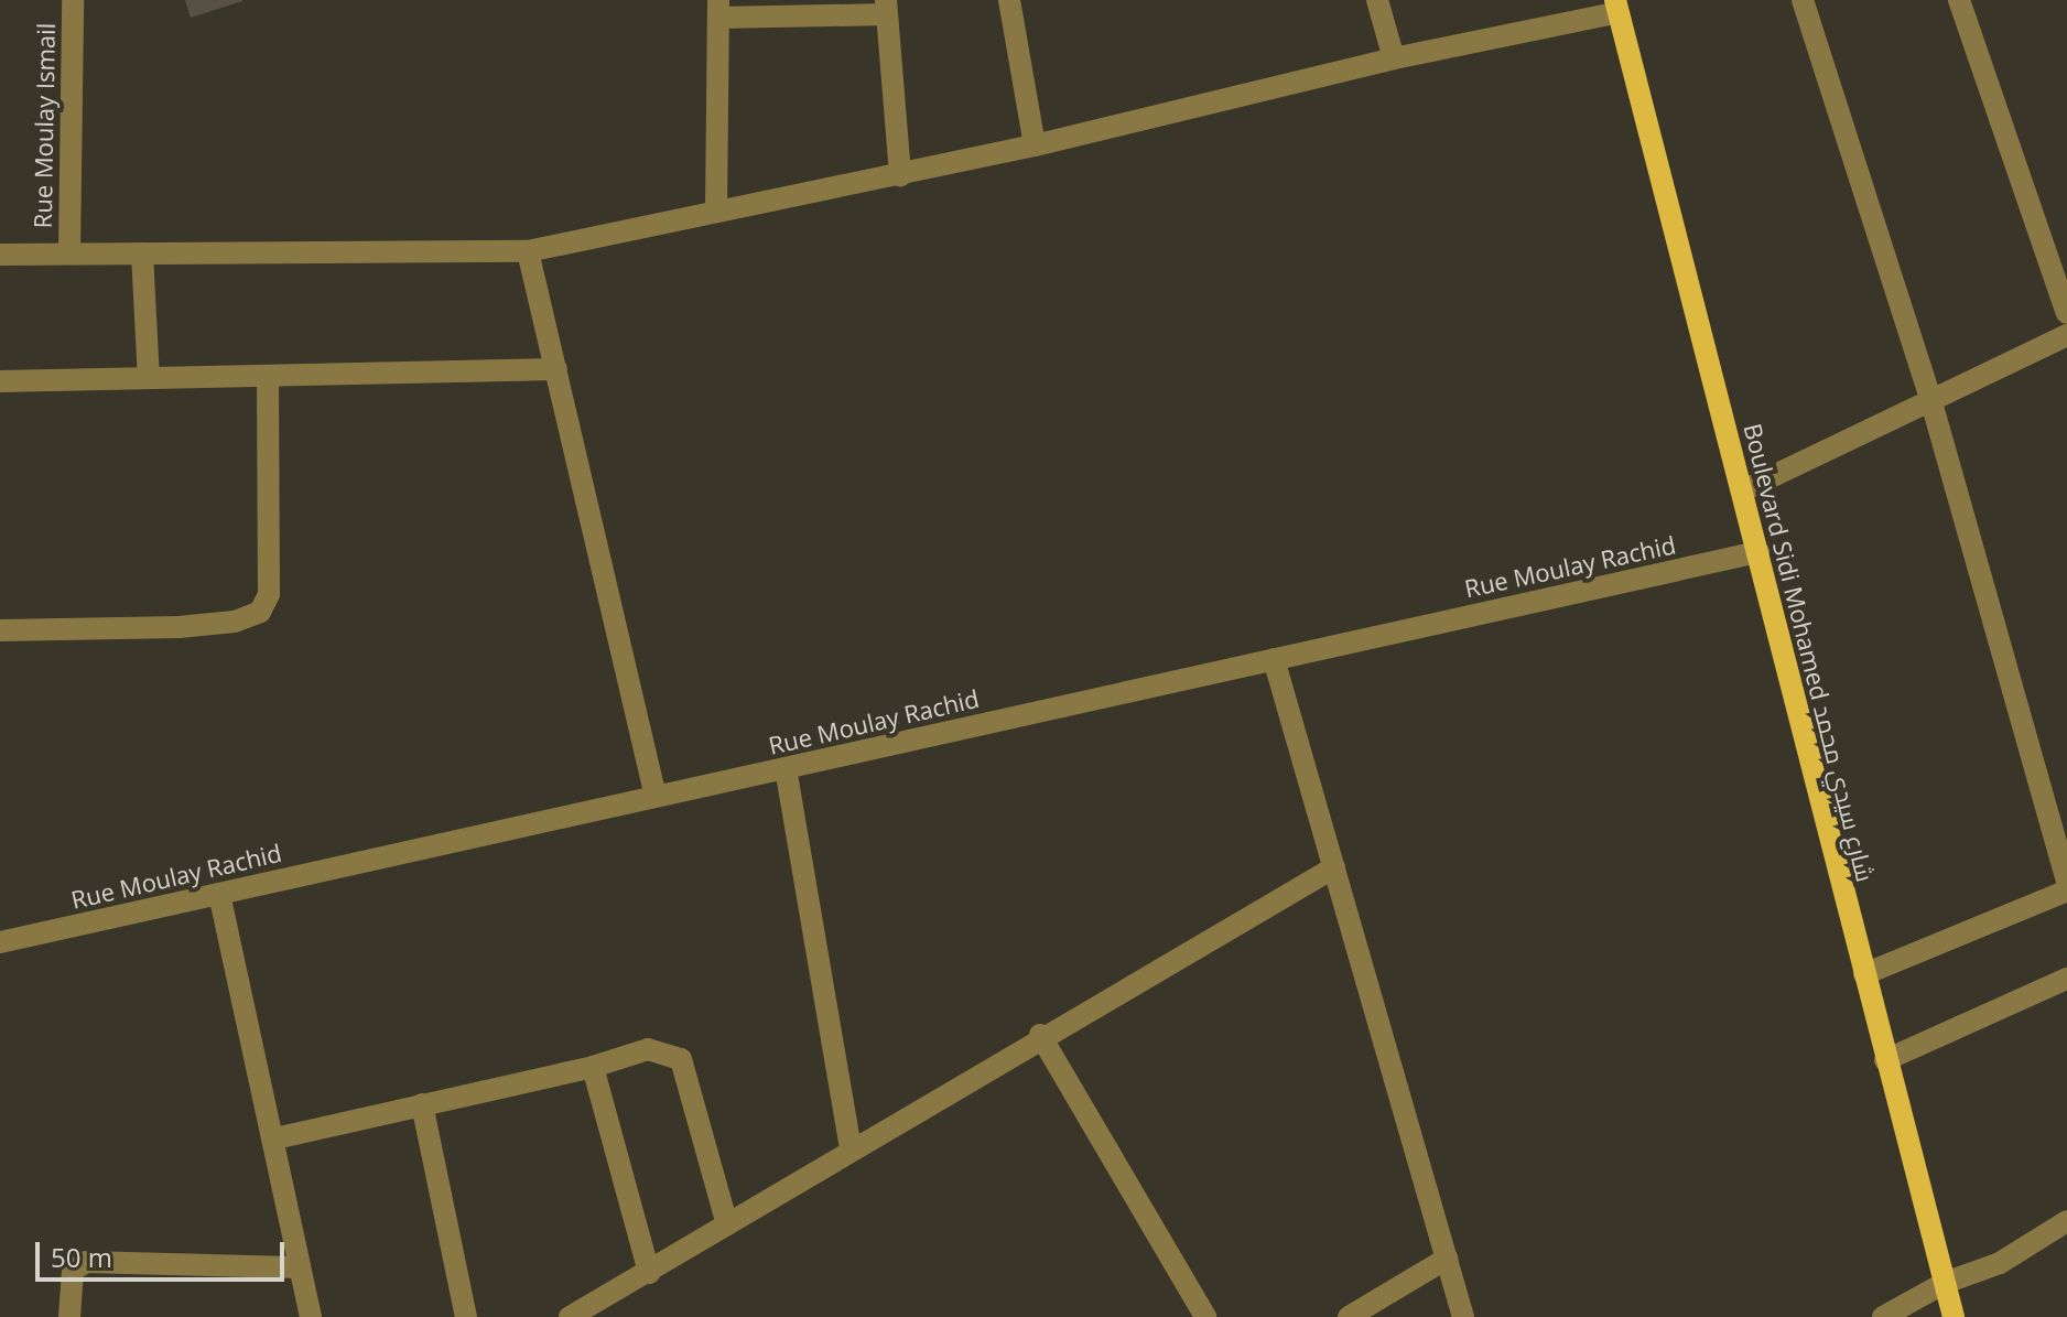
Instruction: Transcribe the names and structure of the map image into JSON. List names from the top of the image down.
{
  "streets": {
    "main road": ["Boulevard Sidi Mohamed شارع سيدي محمد"],
    "street": ["Rue Moulay Ismail", "Rue Moulay Rachid"]
  },
  "crossings": [
    ["Rue Moulay Rachid", "Boulevard Sidi Mohamed شارع سيدي محمد"]
  ],
  "scale_bar": "50 m"
}
